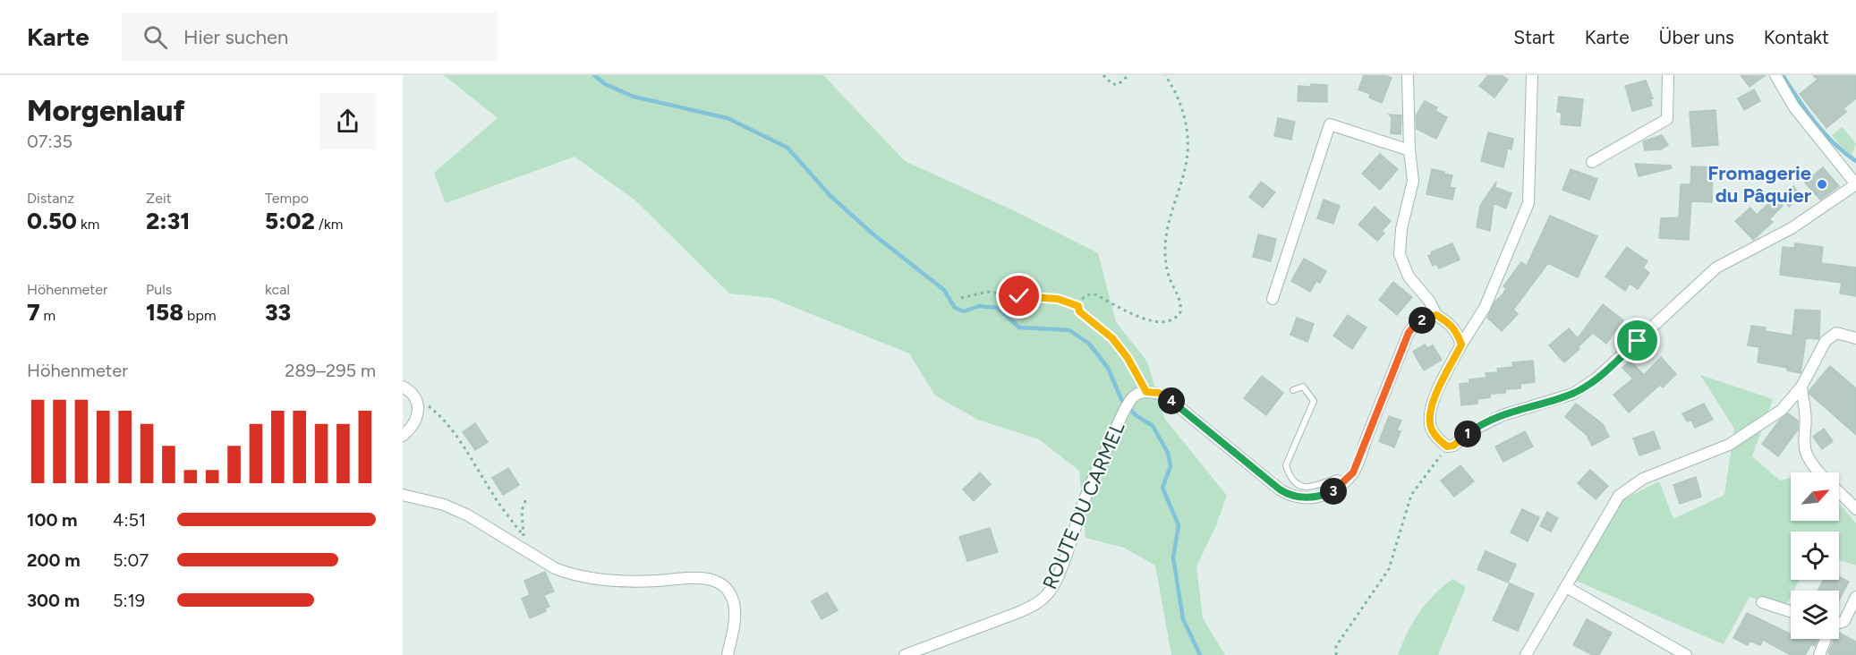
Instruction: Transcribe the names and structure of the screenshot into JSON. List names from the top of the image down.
{
  "streets": {
    "street": ["ROUTE DU CARMEL"]
  },
  "places": ["Fromagerie du Pâquier"],
  "north": "top right",
  "page": {
    "header": "Karte",
    "search": "Hier suchen",
    "nav": [
      "Start",
      "Karte",
      "Über uns",
      "Kontakt"
    ],
    "heading": ["Morgenlauf", "07:35"],
    "stats": [
      ["Distanz", "0.50 km"],
      ["Zeit", "2:31"],
      ["Tempo", "5:02 /km"],
      ["Höhenmeter", "7 m"],
      ["Puls", "158 bpm"],
      ["kcal", "33"]
    ],
    "pins": [
      "2",
      "4",
      "1",
      "3"
    ],
    "chart": ["Höhenmeter", "289–295 m"],
    "list": [
      {
        "name": "100 m",
        "note": "4:51"
      },
      {
        "name": "200 m",
        "note": "5:07"
      },
      {
        "name": "300 m",
        "note": "5:19"
      }
    ]
  }
}
